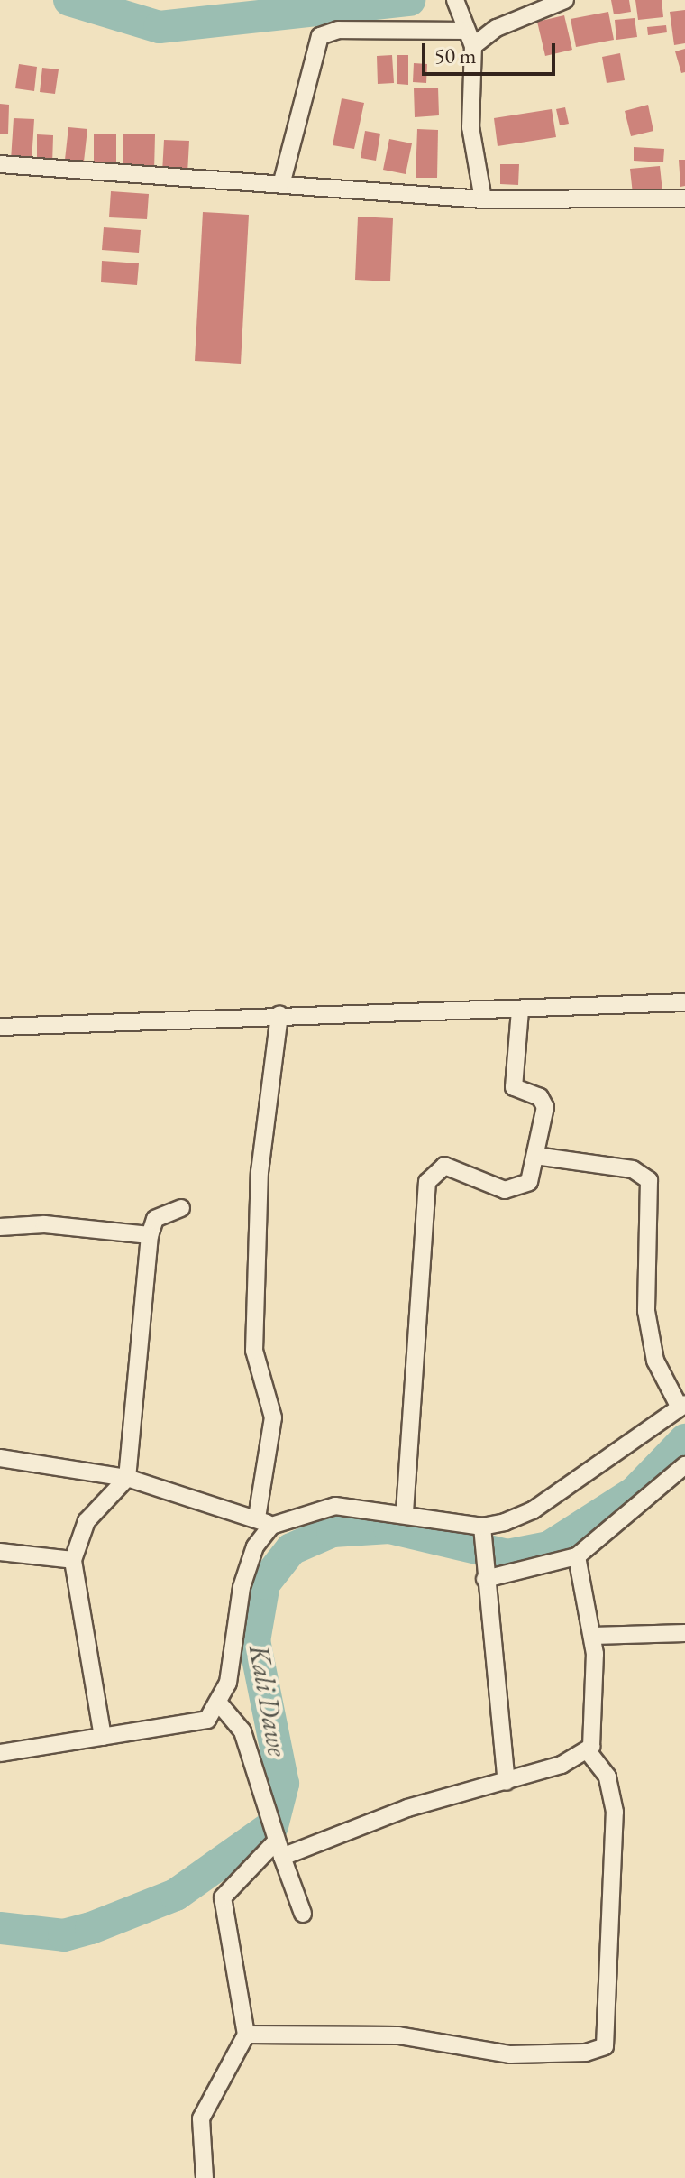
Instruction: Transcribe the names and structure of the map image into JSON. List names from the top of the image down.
{
  "water": ["Kali Dawe"],
  "scale_bar": "50 m"
}
